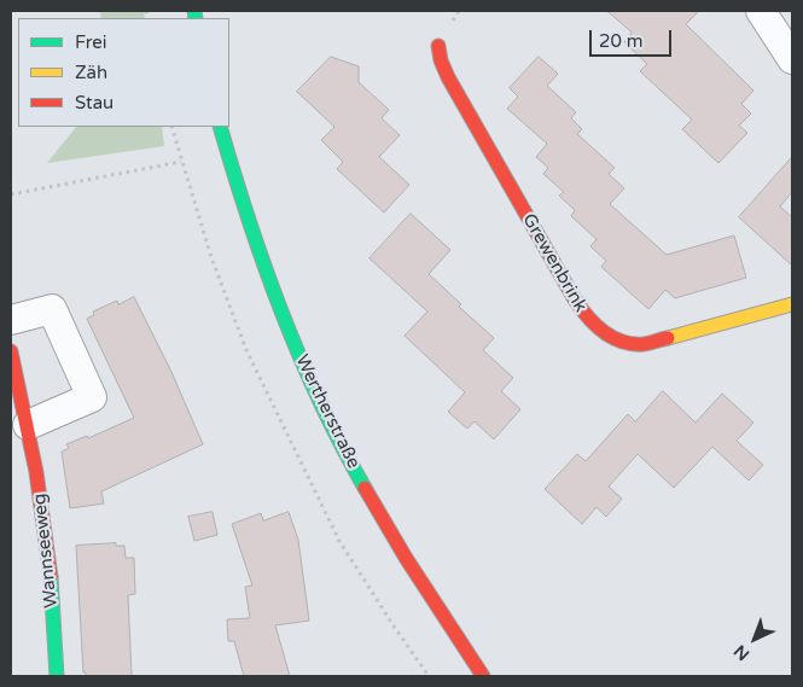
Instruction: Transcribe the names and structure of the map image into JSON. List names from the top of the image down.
{
  "streets": {
    "street": ["Grewenbrink", "Wertherstraße", "Wannseeweg"]
  },
  "legend": ["Frei", "Zäh", "Stau"],
  "scale_bar": "20 m",
  "north": "bottom left"
}
